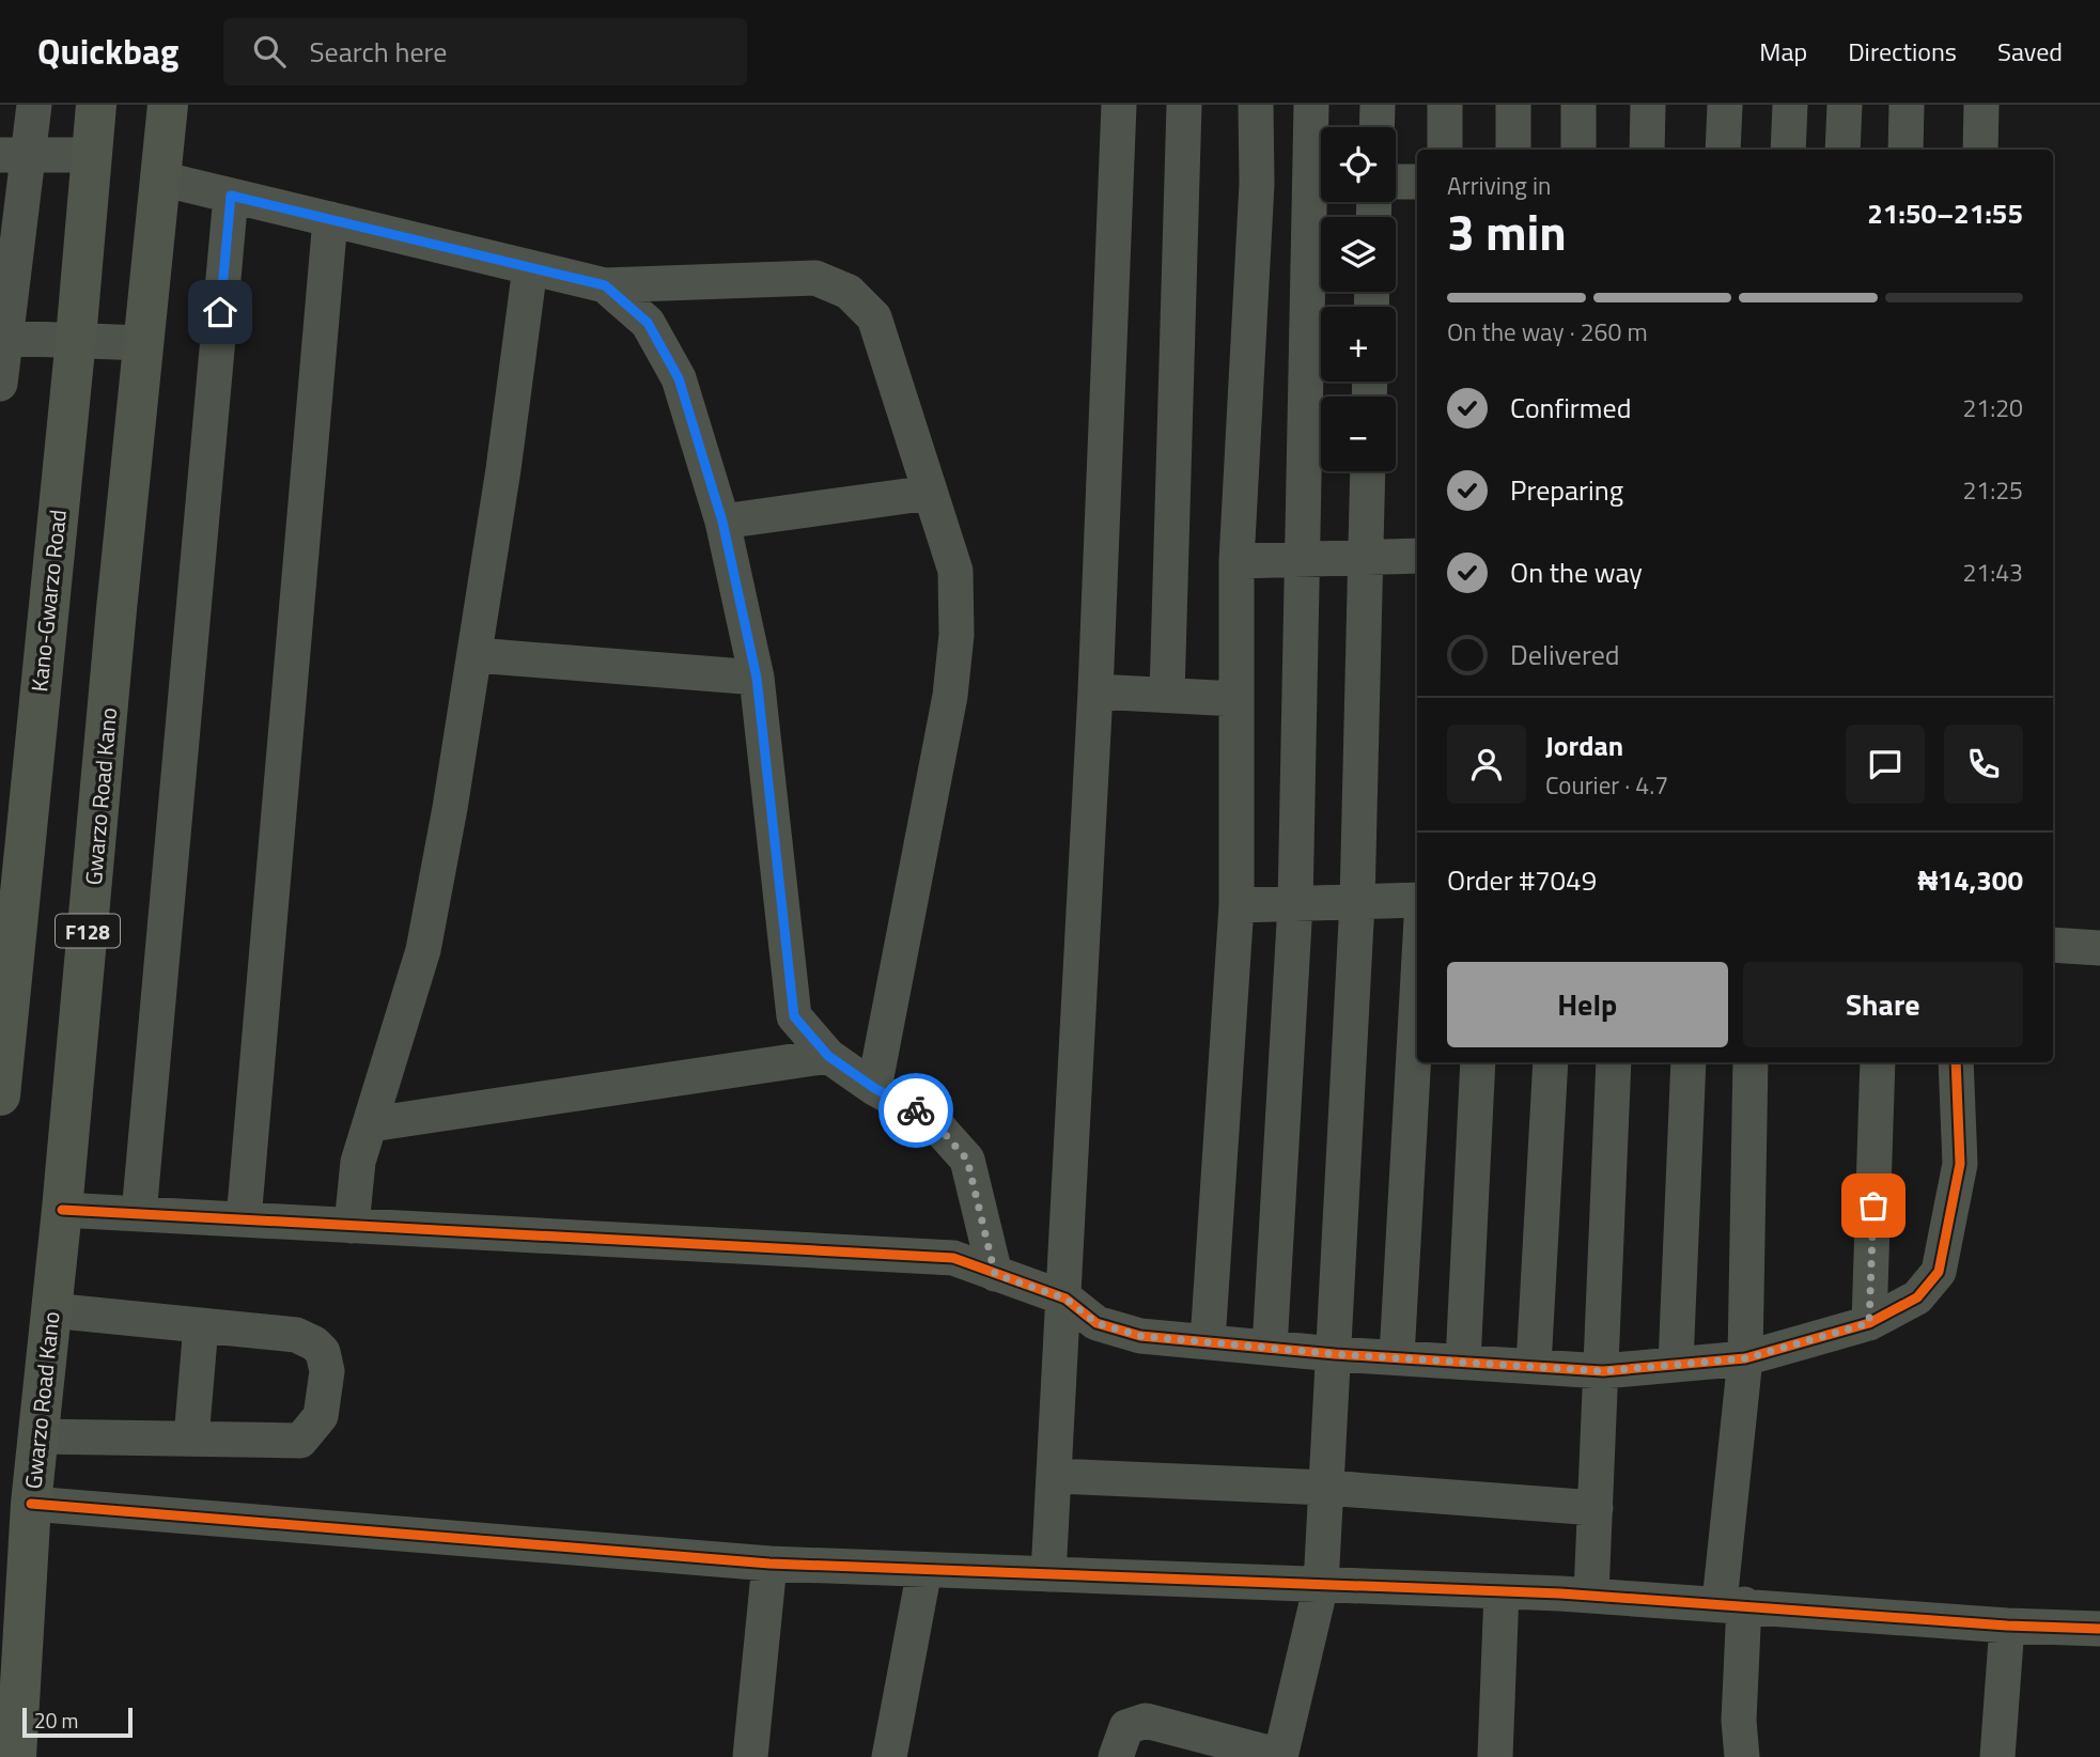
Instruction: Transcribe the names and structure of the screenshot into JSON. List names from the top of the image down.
{
  "streets": {
    "main road": ["Kano-Gwarzo Road", "Gwarzo Road Kano", "F128"]
  },
  "scale_bar": "20 m",
  "page": {
    "header": "Quickbag",
    "search": "Search here",
    "nav": ["Map", "Directions", "Saved"],
    "map_buttons": ["+", "−"],
    "heading": ["3 min", "Arriving in", "21:50–21:55"],
    "panel": [
      "Jordan",
      "Courier · 4.7",
      "Order #7049",
      "₦14,300"
    ],
    "bar": "On the way · 260 m",
    "list": [
      ["Confirmed", "21:20"],
      ["Preparing", "21:25"],
      ["On the way", "21:43"],
      "Delivered"
    ],
    "buttons": ["Help", "Share"],
    "scale": "20 m"
  }
}
